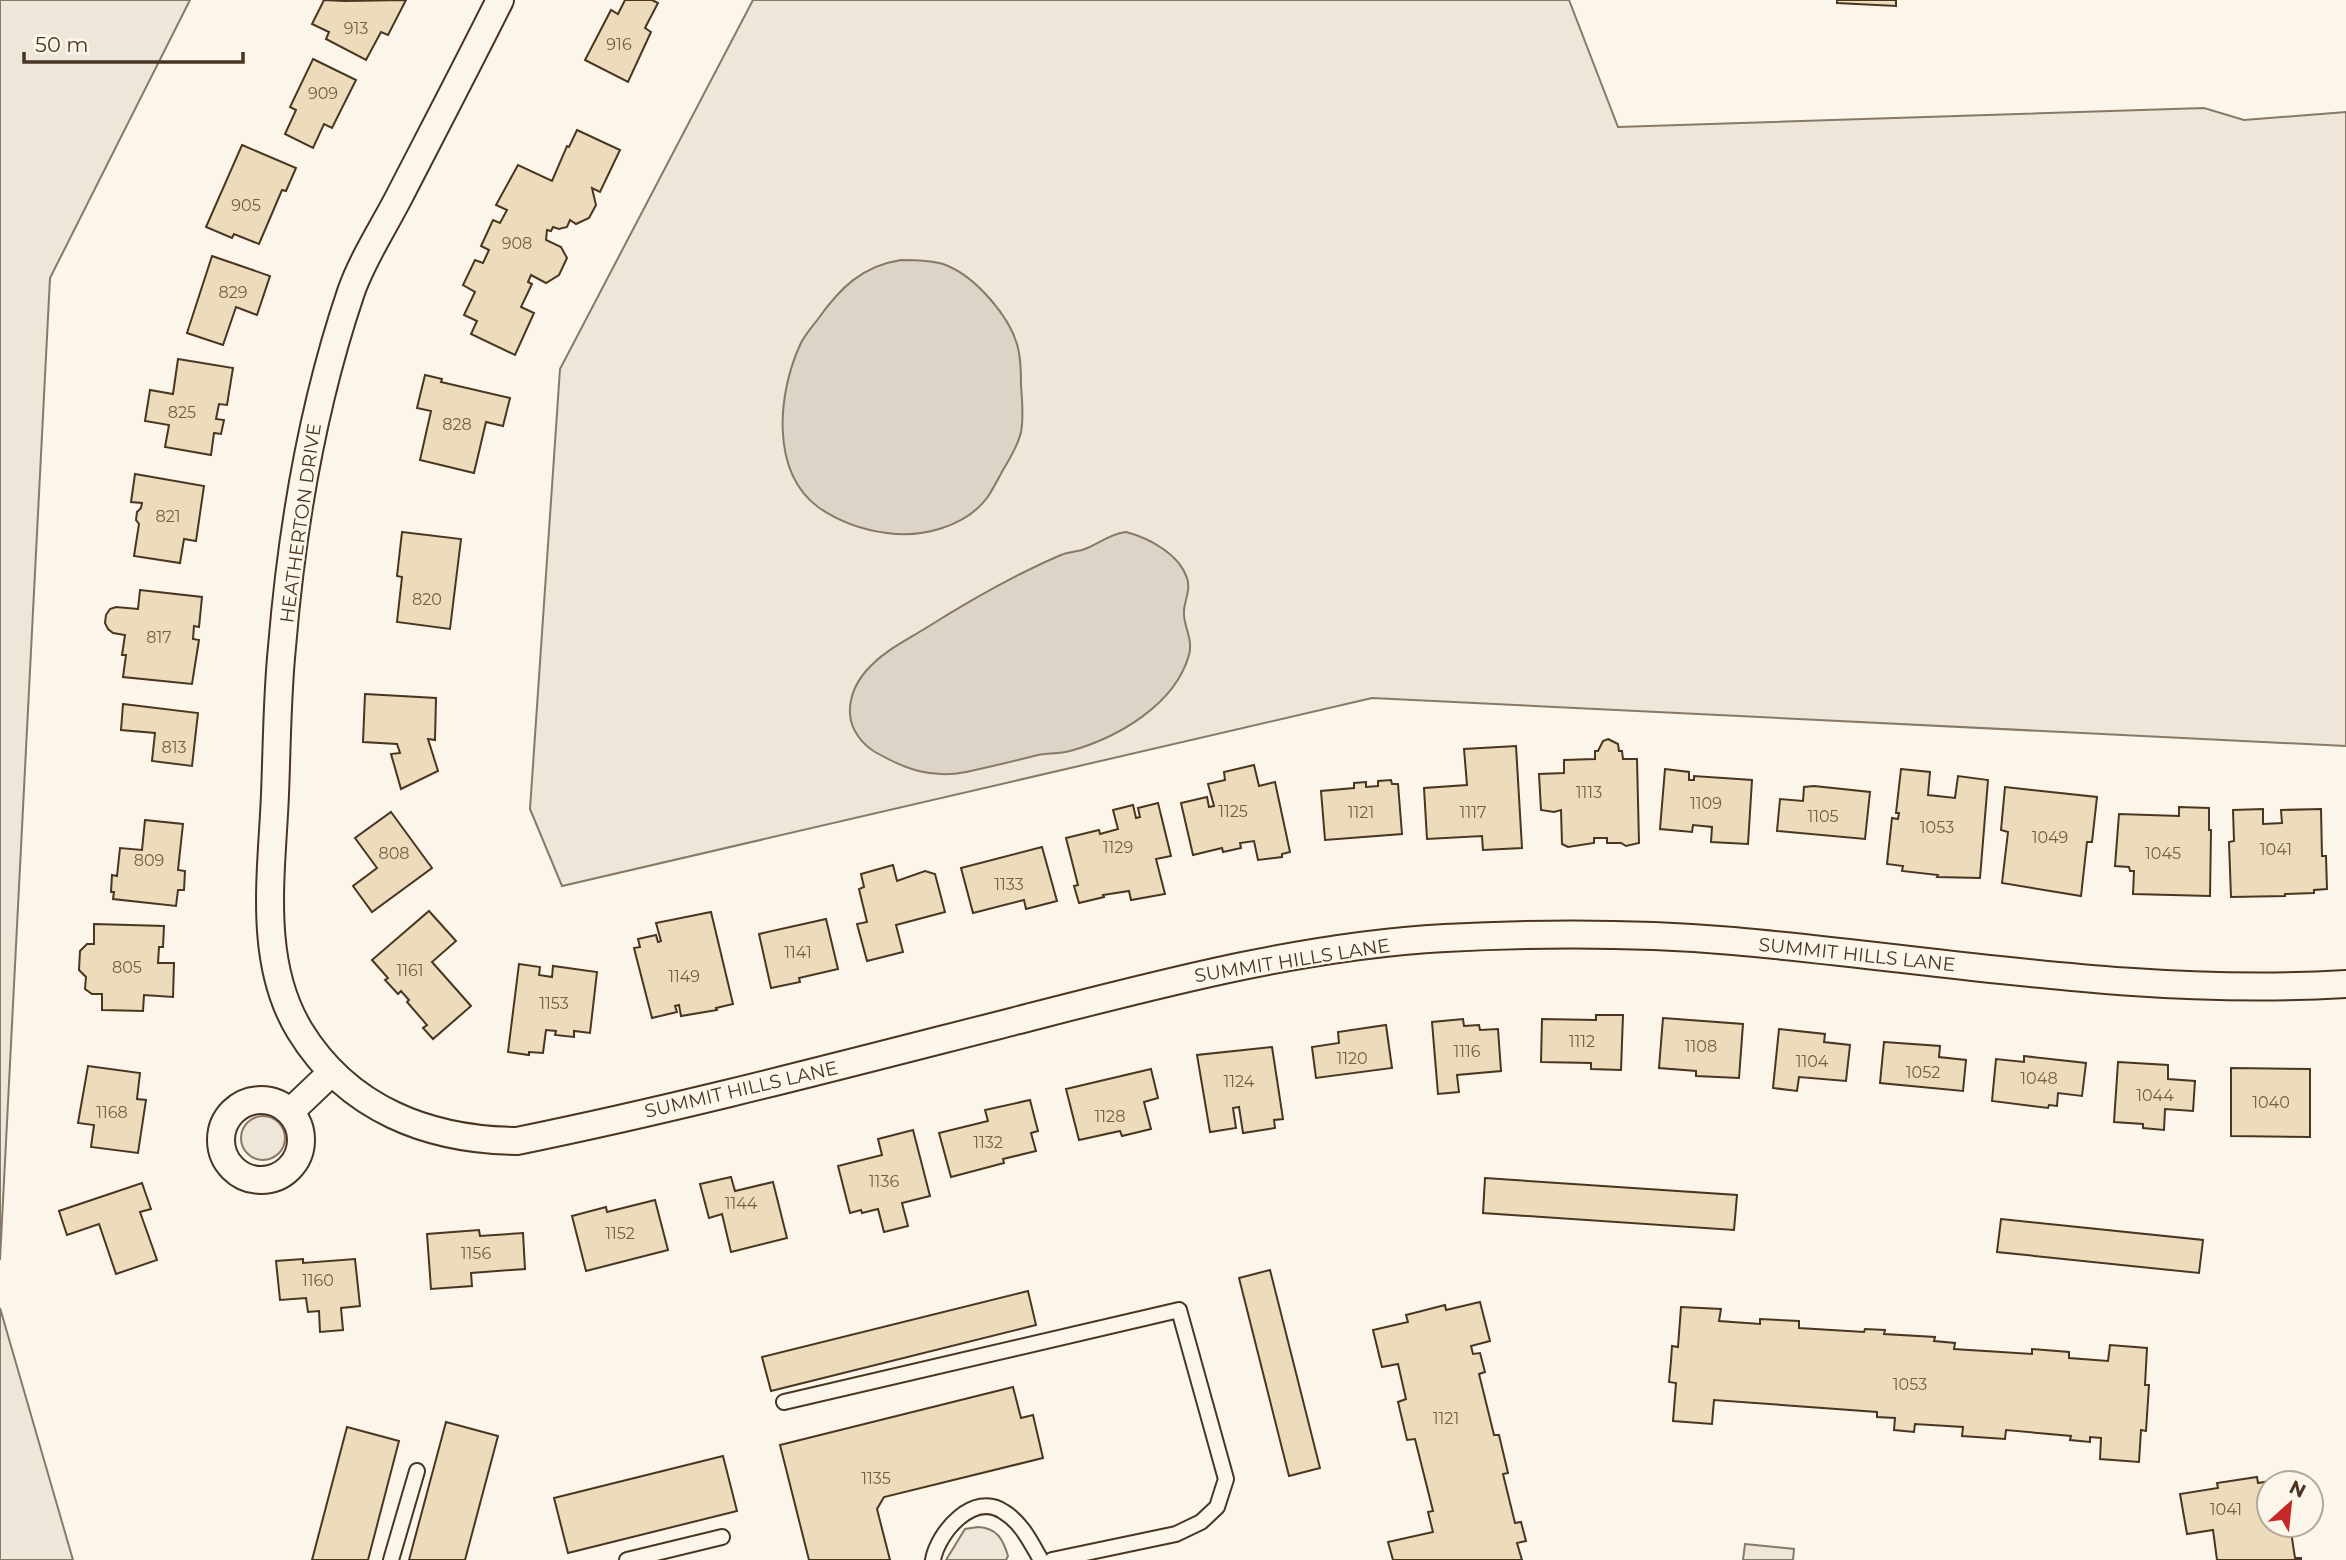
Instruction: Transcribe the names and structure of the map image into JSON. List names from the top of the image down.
{
  "streets": {
    "street": ["HEATHERTON DRIVE", "SUMMIT HILLS LANE"]
  },
  "crossings": [
    ["HEATHERTON DRIVE", "SUMMIT HILLS LANE"]
  ],
  "house_numbers": [
    "913",
    "916",
    "909",
    "905",
    "908",
    "829",
    "825",
    "828",
    "821",
    "820",
    "817",
    "813",
    "1113",
    "1109",
    "1125",
    "1121",
    "1117",
    "1105",
    "1053",
    "1049",
    "1129",
    "1041",
    "808",
    "1045",
    "809",
    "1133",
    "1141",
    "805",
    "1161",
    "1149",
    "1153",
    "1112",
    "1108",
    "1116",
    "1120",
    "1104",
    "1052",
    "1048",
    "1124",
    "1044",
    "1040",
    "1168",
    "1128",
    "1132",
    "1136",
    "1144",
    "1152",
    "1156",
    "1160",
    "1053",
    "1121",
    "1135",
    "1041"
  ],
  "scale_bar": "50 m",
  "north": "top right"
}
